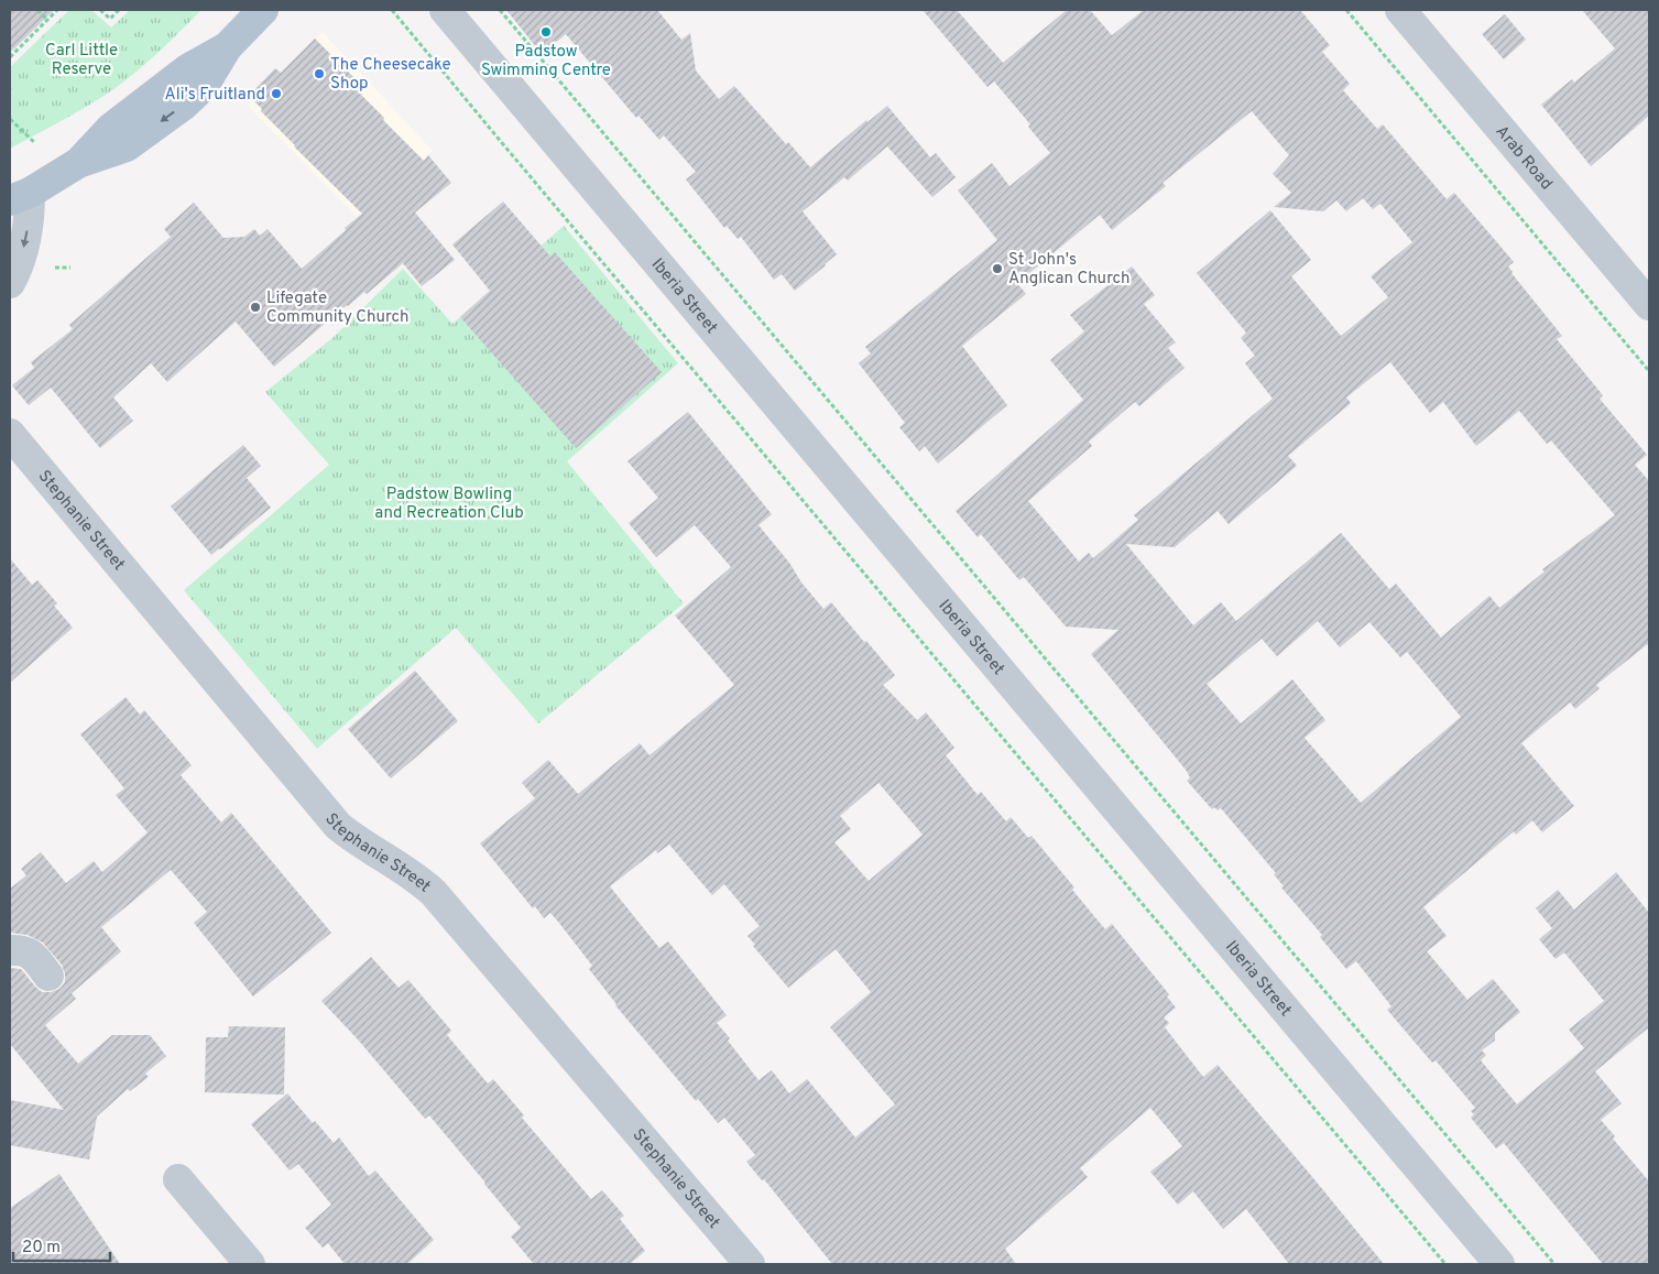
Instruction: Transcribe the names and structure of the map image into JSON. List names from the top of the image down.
{
  "streets": {
    "street": ["Arab Road", "Iberia Street", "Stephanie Street"]
  },
  "parks": ["Carl Little Reserve", "Padstow Bowling and Recreation Club"],
  "places": [
    "Padstow Swimming Centre",
    "The Cheesecake Shop",
    "Ali's Fruitland",
    "St John's Anglican Church",
    "Lifegate Community Church"
  ],
  "scale_bar": "20 m"
}
